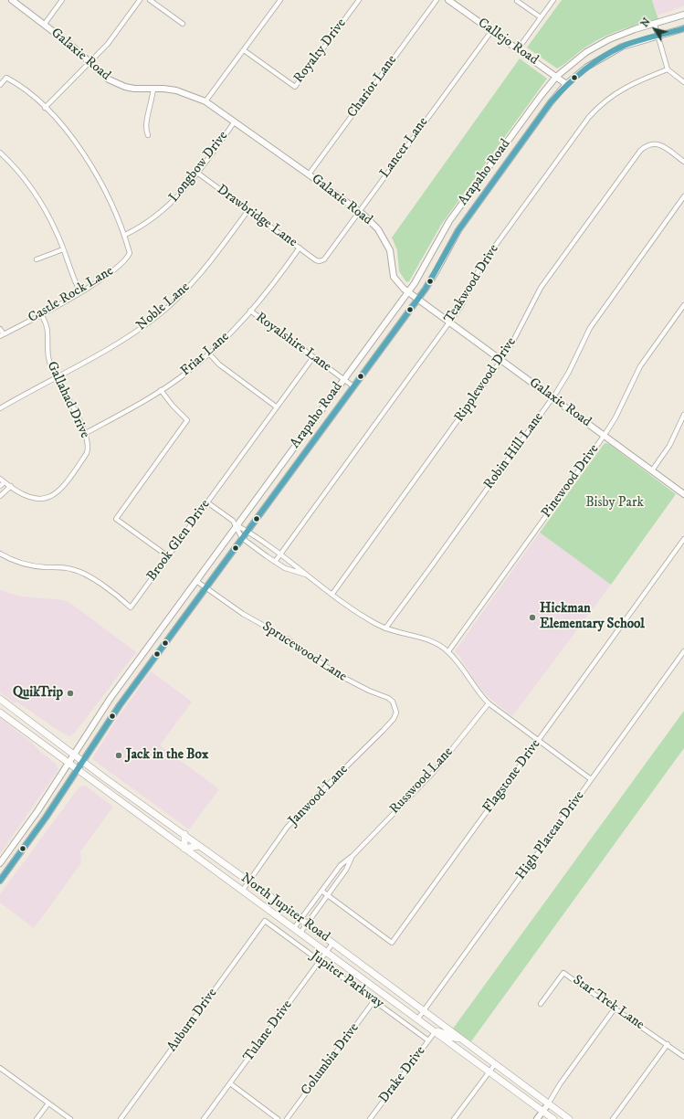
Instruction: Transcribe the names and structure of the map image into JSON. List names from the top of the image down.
{
  "streets": {
    "main road": [
      "Callejo Road",
      "Galaxie Road",
      "Arapaho Road",
      "North Jupiter Road"
    ],
    "street": [
      "Royalty Drive",
      "Chariot Lane",
      "Lancer Lane",
      "Longbow Drive",
      "Drawbridge Lane",
      "Teakwood Drive",
      "Castle Rock Lane",
      "Noble Lane",
      "Royalshire Lane",
      "Friar Lane",
      "Ripplewood Drive",
      "Gallahad Drive",
      "Robin Hill Lane",
      "Pinewood Drive",
      "Brook Glen Drive",
      "Sprucewood Lane",
      "Flagstone Drive",
      "Russwood Lane",
      "Janwood Lane",
      "High Plateau Drive",
      "Jupiter Parkway",
      "Star Trek Lane",
      "Auburn Drive",
      "Tulane Drive",
      "Columbia Drive",
      "Drake Drive"
    ]
  },
  "crossings": [
    ["Callejo Road", "Lancer Lane"],
    ["Callejo Road", "Arapaho Road"],
    ["Galaxie Road", "Chariot Lane"],
    ["Galaxie Road", "Lancer Lane"],
    ["Galaxie Road", "Longbow Drive"],
    ["Galaxie Road", "Arapaho Road"],
    ["Galaxie Road", "Teakwood Drive"],
    ["Galaxie Road", "Ripplewood Drive"],
    ["Galaxie Road", "Robin Hill Lane"],
    ["Galaxie Road", "Pinewood Drive"],
    ["Lancer Lane", "Drawbridge Lane"],
    ["Longbow Drive", "Drawbridge Lane"],
    ["Longbow Drive", "Castle Rock Lane"],
    ["Arapaho Road", "Royalshire Lane"],
    ["Arapaho Road", "Sprucewood Lane"],
    ["Arapaho Road", "North Jupiter Road"],
    ["Drawbridge Lane", "Noble Lane"],
    ["Drawbridge Lane", "Friar Lane"],
    ["Castle Rock Lane", "Gallahad Drive"],
    ["Noble Lane", "Gallahad Drive"],
    ["Royalshire Lane", "Friar Lane"],
    ["Royalshire Lane", "Brook Glen Drive"],
    ["Friar Lane", "Gallahad Drive"],
    ["Sprucewood Lane", "Janwood Lane"],
    ["Flagstone Drive", "Russwood Lane"],
    ["Russwood Lane", "North Jupiter Road"],
    ["Janwood Lane", "North Jupiter Road"],
    ["High Plateau Drive", "North Jupiter Road"],
    ["North Jupiter Road", "Tulane Drive"],
    ["North Jupiter Road", "Drake Drive"],
    ["Jupiter Parkway", "Auburn Drive"],
    ["Jupiter Parkway", "Tulane Drive"],
    ["Jupiter Parkway", "Columbia Drive"],
    ["Jupiter Parkway", "Drake Drive"]
  ],
  "parks": ["Bisby Park"],
  "places": ["Hickman Elementary School", "QuikTrip", "Jack in the Box"],
  "north": "top left"
}
